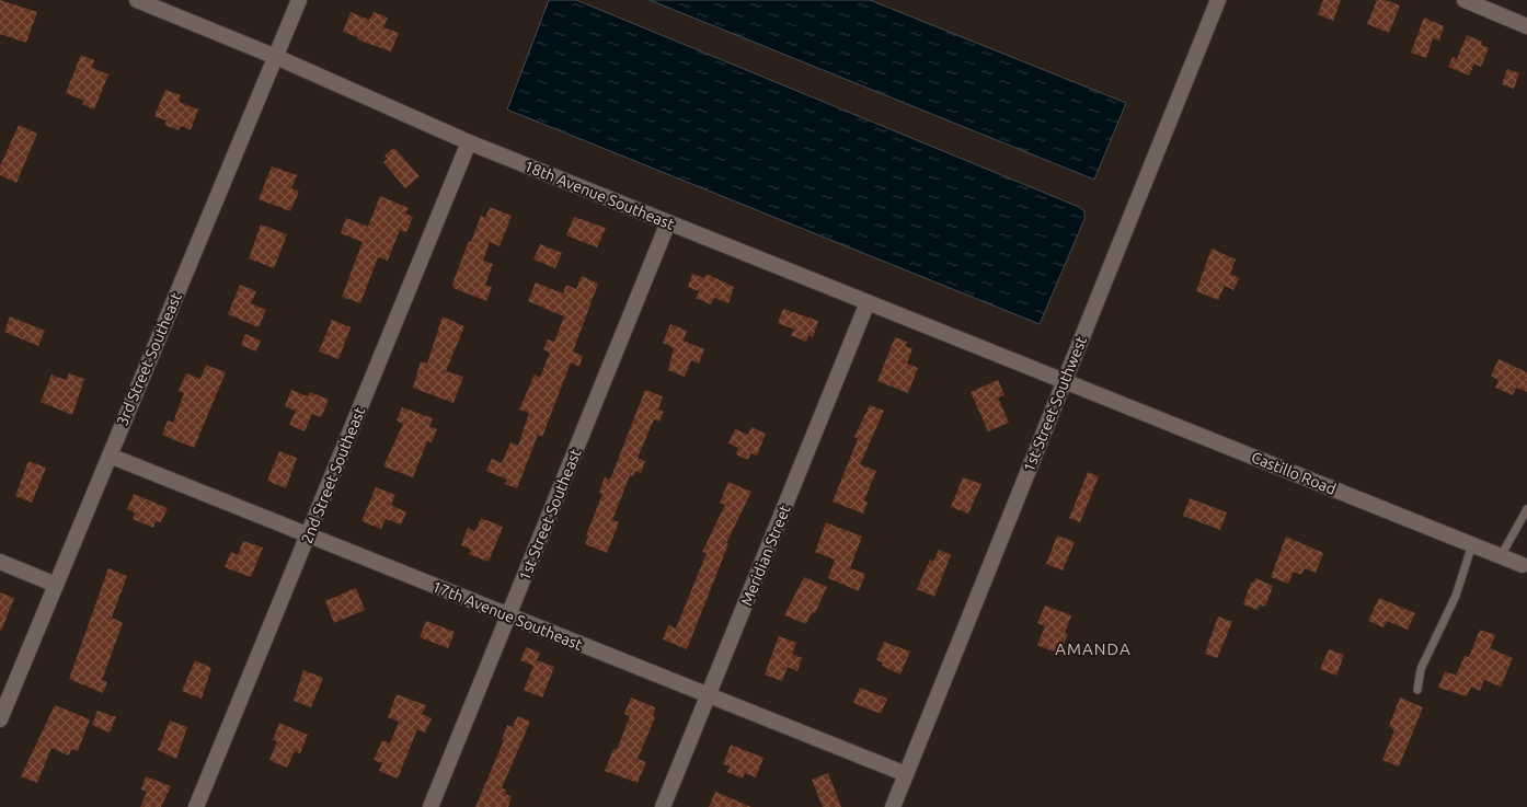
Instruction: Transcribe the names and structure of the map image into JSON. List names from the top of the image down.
{
  "streets": {
    "street": [
      "18th Avenue Southeast",
      "3rd Street Southeast",
      "1st Street Southwest",
      "Castillo Road",
      "2nd Street Southeast",
      "1st Street Southeast",
      "Meridian Street",
      "17th Avenue Southeast"
    ]
  },
  "crossings": [
    ["18th Avenue Southeast", "3rd Street Southeast"],
    ["18th Avenue Southeast", "1st Street Southwest"],
    ["18th Avenue Southeast", "Castillo Road"],
    ["18th Avenue Southeast", "2nd Street Southeast"],
    ["18th Avenue Southeast", "1st Street Southeast"],
    ["18th Avenue Southeast", "Meridian Street"],
    ["3rd Street Southeast", "17th Avenue Southeast"],
    ["1st Street Southwest", "Castillo Road"],
    ["1st Street Southwest", "17th Avenue Southeast"],
    ["2nd Street Southeast", "17th Avenue Southeast"],
    ["1st Street Southeast", "17th Avenue Southeast"],
    ["Meridian Street", "17th Avenue Southeast"]
  ],
  "districts": ["AMANDA"]
}
